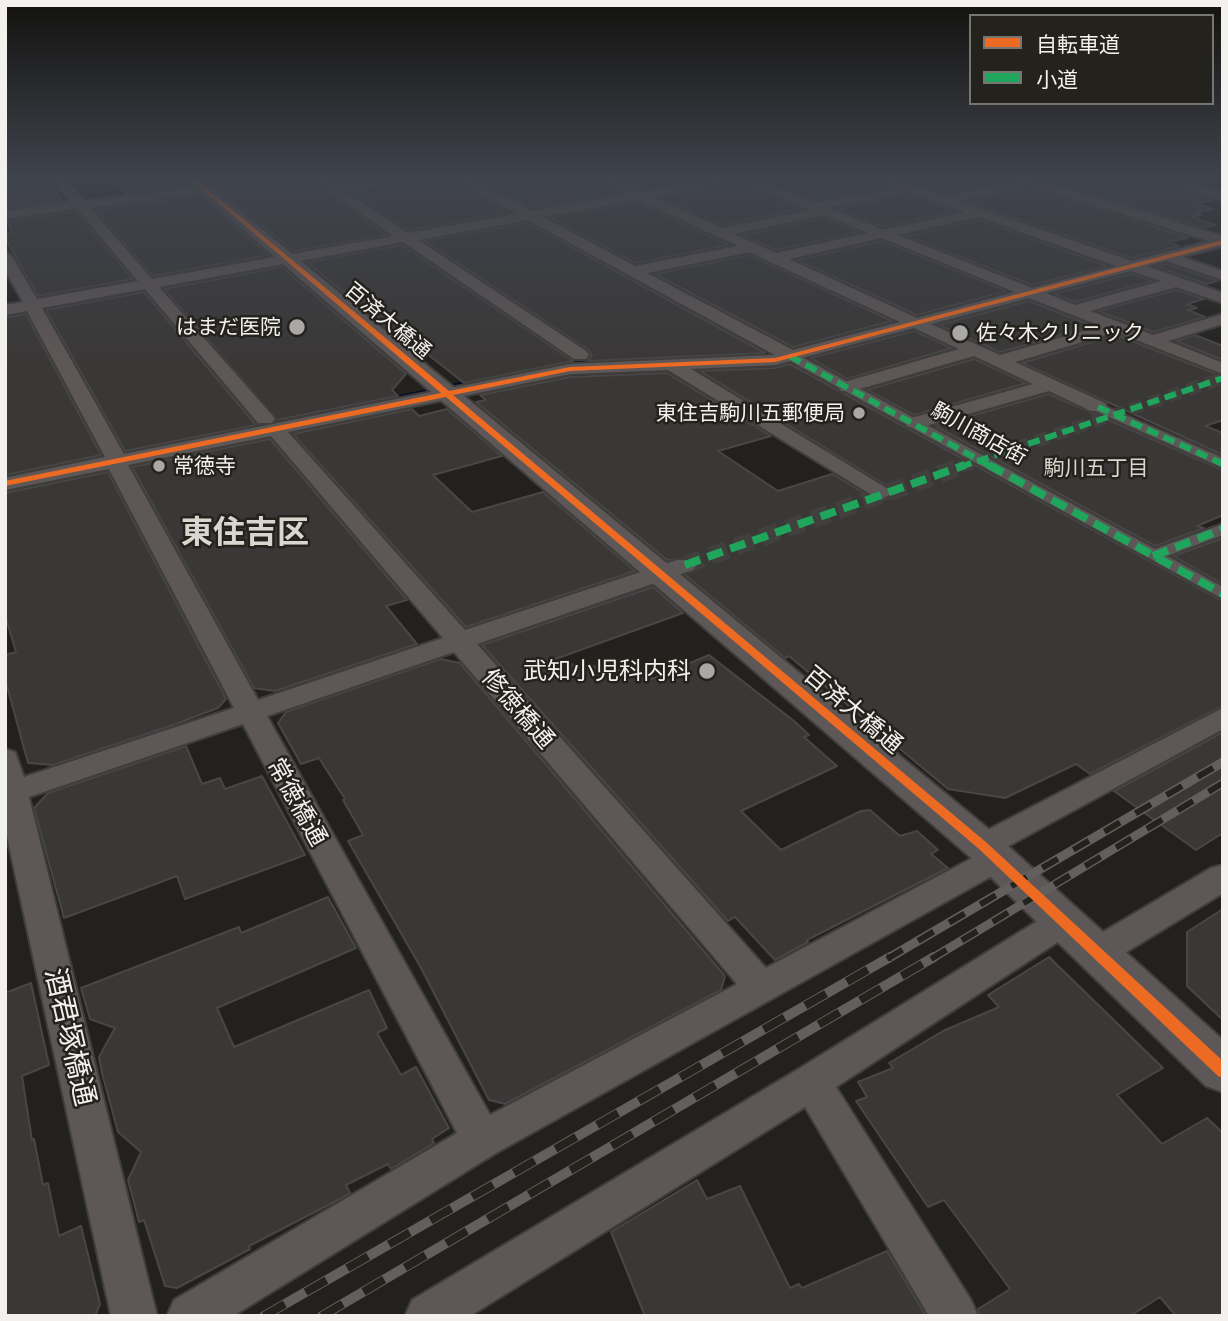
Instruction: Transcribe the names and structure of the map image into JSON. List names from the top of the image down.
{
  "streets": {
    "street": [
      "百済大橋通",
      "駒川商店街",
      "修徳橋通",
      "常徳橋通",
      "酒君塚橋通"
    ]
  },
  "districts": ["駒川五丁目", "東住吉区"],
  "places": [
    "はまだ医院",
    "佐々木クリニック",
    "東住吉駒川五郵便局",
    "常徳寺",
    "武知小児科内科"
  ],
  "legend": ["自転車道", "小道"]
}
